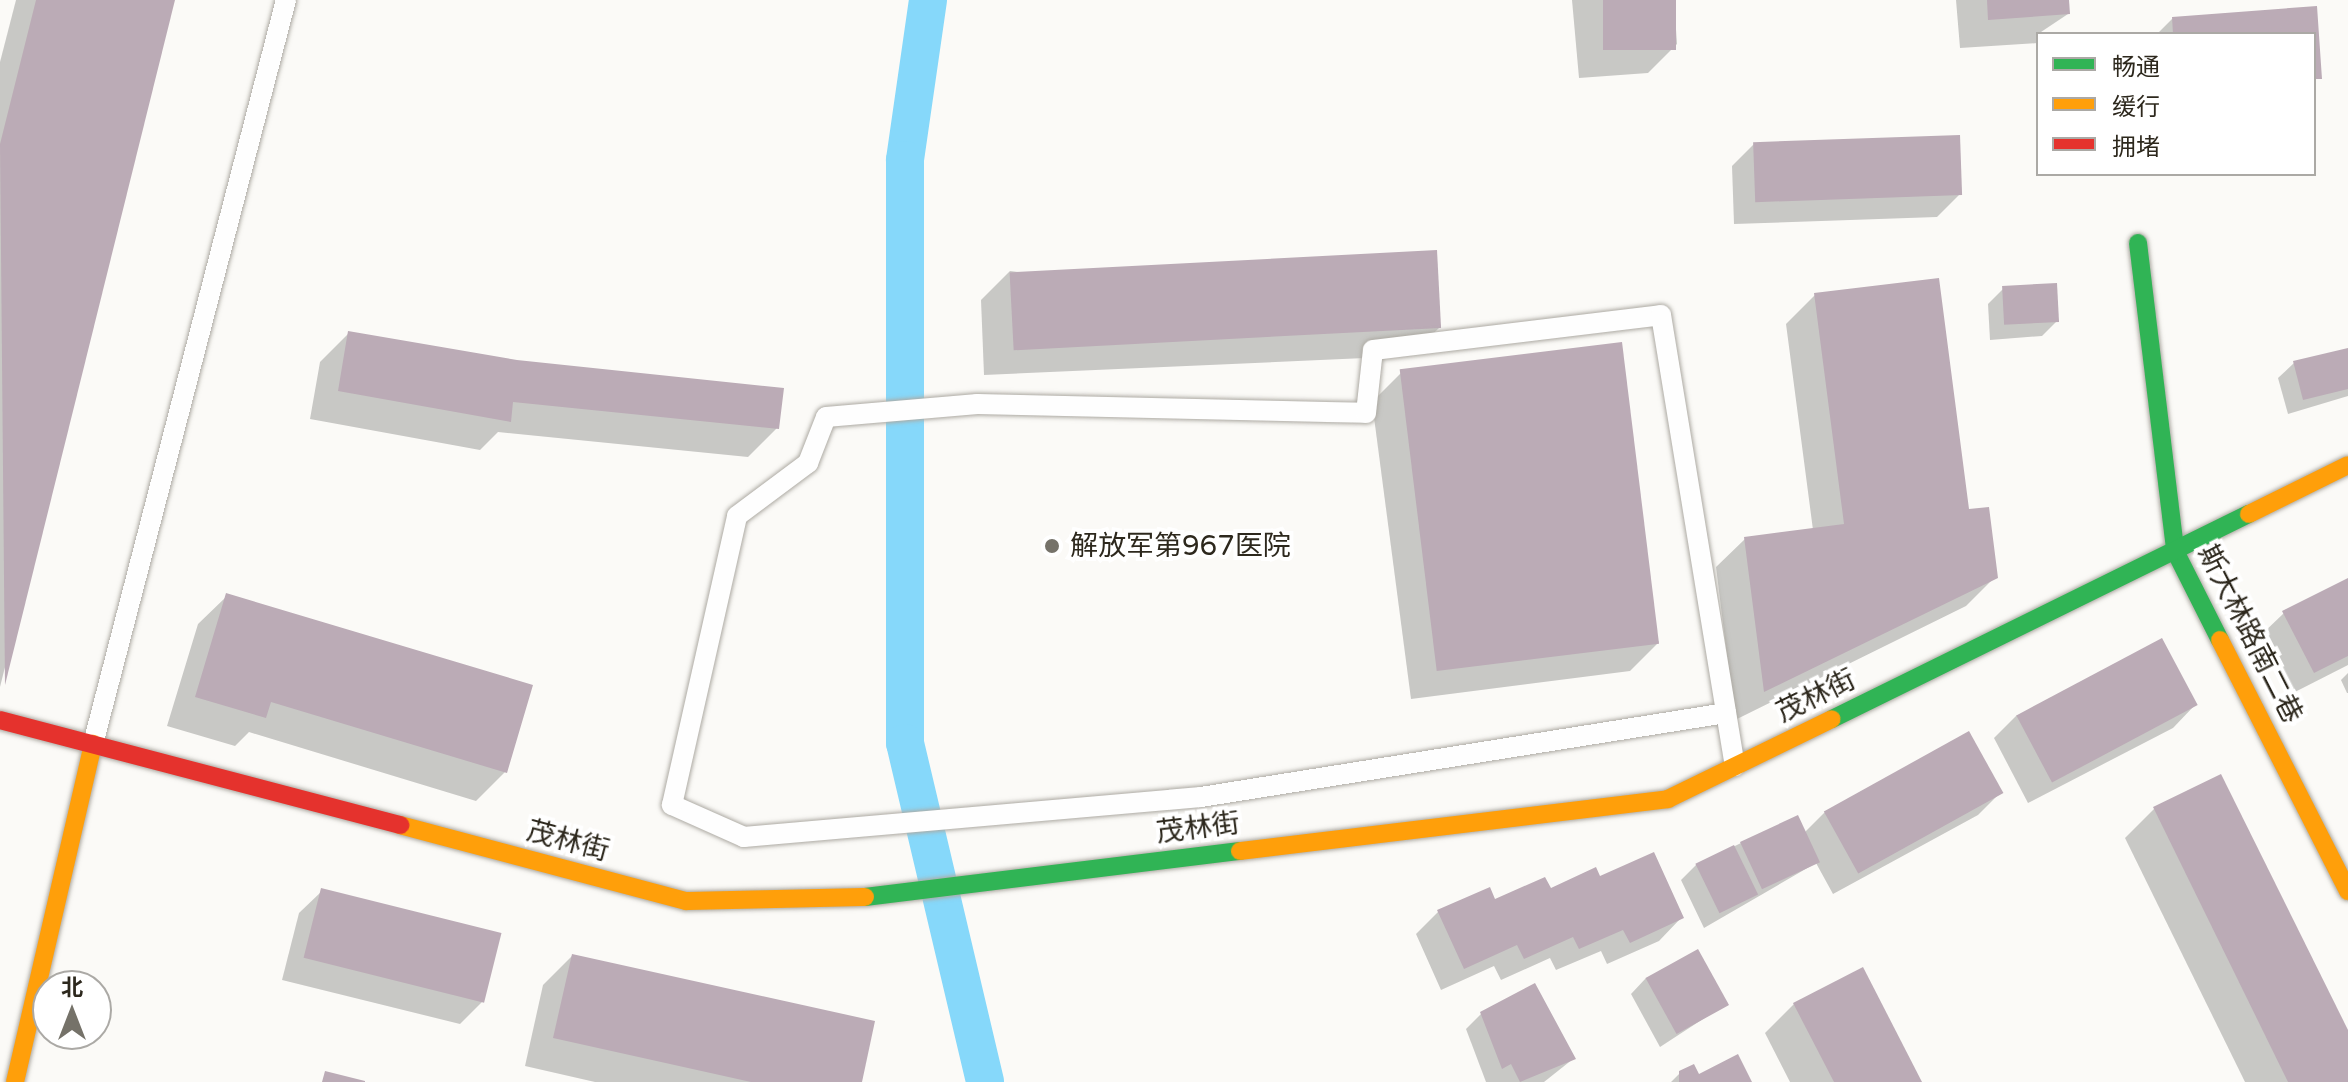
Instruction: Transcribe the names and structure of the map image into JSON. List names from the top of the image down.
{
  "streets": {
    "street": ["斯大林路南二巷", "茂林街"]
  },
  "crossings": [
    ["斯大林路南二巷", "茂林街"]
  ],
  "places": ["解放军第967医院"],
  "legend": ["畅通", "缓行", "拥堵"],
  "north": "top"
}
